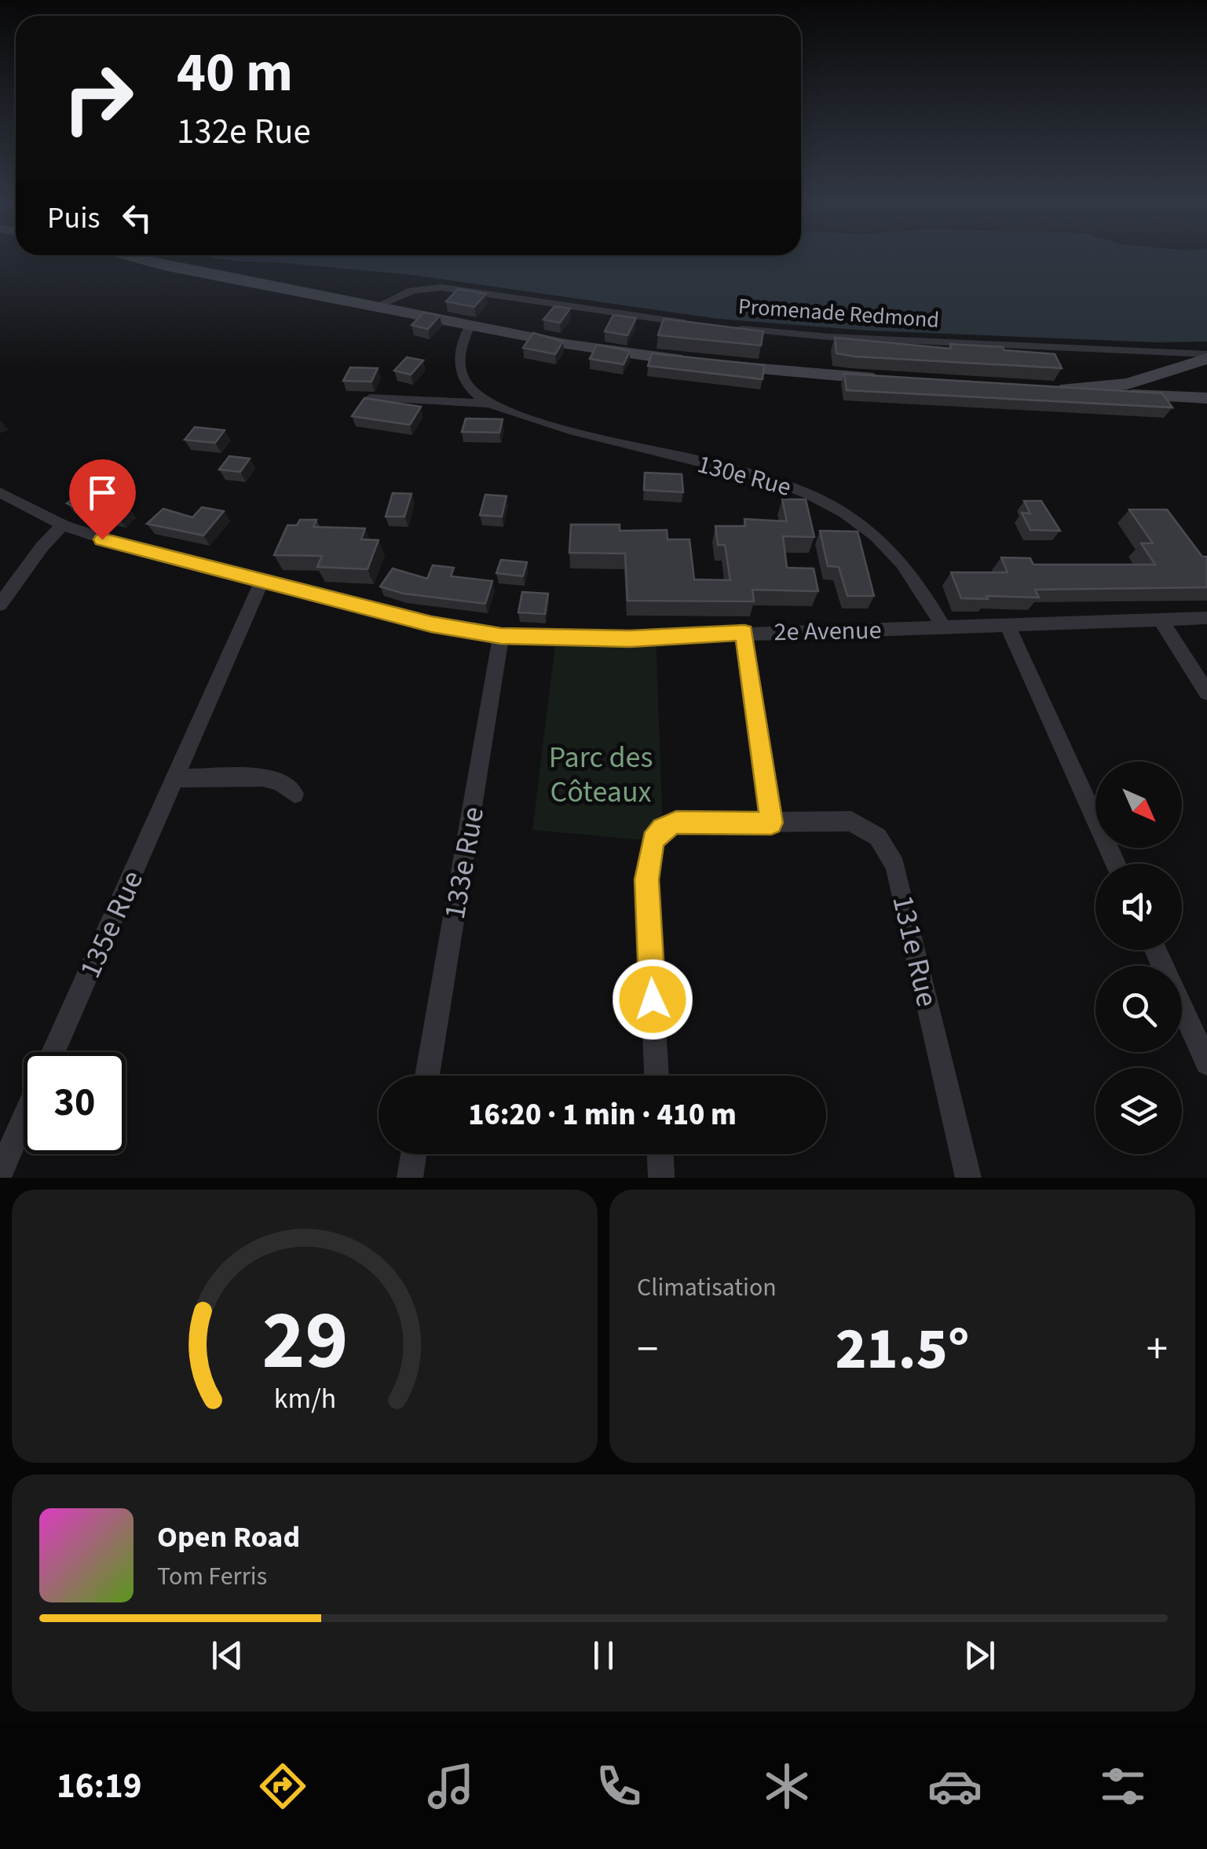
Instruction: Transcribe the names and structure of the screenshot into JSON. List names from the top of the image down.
{
  "streets": {
    "street": [
      "Promenade Redmond",
      "130e Rue",
      "2e Avenue",
      "133e Rue",
      "135e Rue",
      "131e Rue"
    ]
  },
  "crossings": [
    ["130e Rue", "2e Avenue"],
    ["2e Avenue", "133e Rue"],
    ["2e Avenue", "135e Rue"]
  ],
  "parks": ["Parc des Côteaux"],
  "north": "bottom right",
  "page": {
    "turn": ["40 m", "132e Rue"],
    "then": "Puis",
    "limit": "30",
    "trip": "16:20 · 1 min · 410 m",
    "tile": "Climatisation",
    "heat": ["−", "21.5°", "+"],
    "song": ["Open Road", "Tom Ferris"],
    "tabs": "16:19",
    "gauge": ["29", "km/h"]
  }
}
